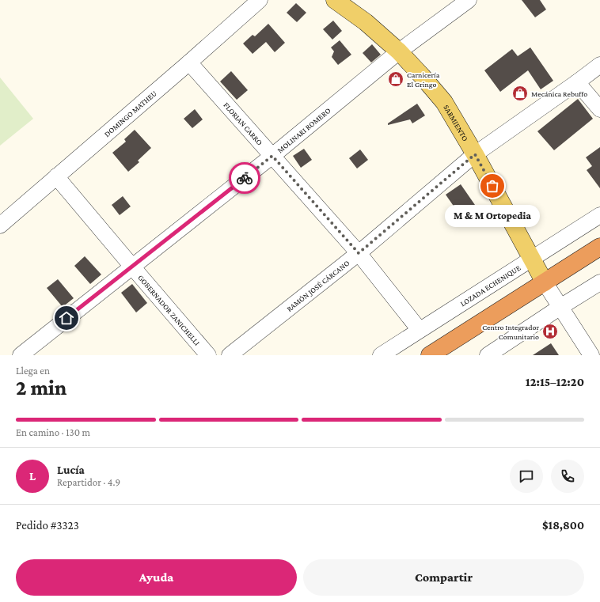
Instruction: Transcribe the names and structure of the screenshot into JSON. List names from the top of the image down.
{
  "streets": {
    "main road": ["SARMIENTO"],
    "street": [
      "DOMINGO MATHEU",
      "FLORIAN CARRO",
      "MOLINARI ROMERO",
      "RAMÓN JOSÉ CÁRCANO",
      "LOZADA ECHENIQUE",
      "GOBERNADOR ZANICHELLI"
    ]
  },
  "crossings": [
    ["DOMINGO MATHEU", "FLORIAN CARRO"],
    ["DOMINGO MATHEU", "GOBERNADOR ZANICHELLI"],
    ["SARMIENTO", "MOLINARI ROMERO"],
    ["SARMIENTO", "RAMÓN JOSÉ CÁRCANO"],
    ["SARMIENTO", "LOZADA ECHENIQUE"],
    ["FLORIAN CARRO", "MOLINARI ROMERO"],
    ["FLORIAN CARRO", "RAMÓN JOSÉ CÁRCANO"],
    ["FLORIAN CARRO", "LOZADA ECHENIQUE"],
    ["MOLINARI ROMERO", "GOBERNADOR ZANICHELLI"]
  ],
  "places": {
    "shop": ["Carnicería El Gringo", "Mecánica Rebuffo"],
    "other": ["M & M Ortopedia"],
    "hospital": ["Centro Integrador Comunitario"]
  },
  "page": {
    "bubble": "M & M Ortopedia",
    "heading": ["2 min", "Llega en", "12:15–12:20"],
    "panel": [
      "Lucía",
      "Repartidor · 4.9",
      "Pedido #3323",
      "$18,800"
    ],
    "bar": "En camino · 130 m",
    "round": "L",
    "buttons": ["Ayuda", "Compartir"]
  }
}
